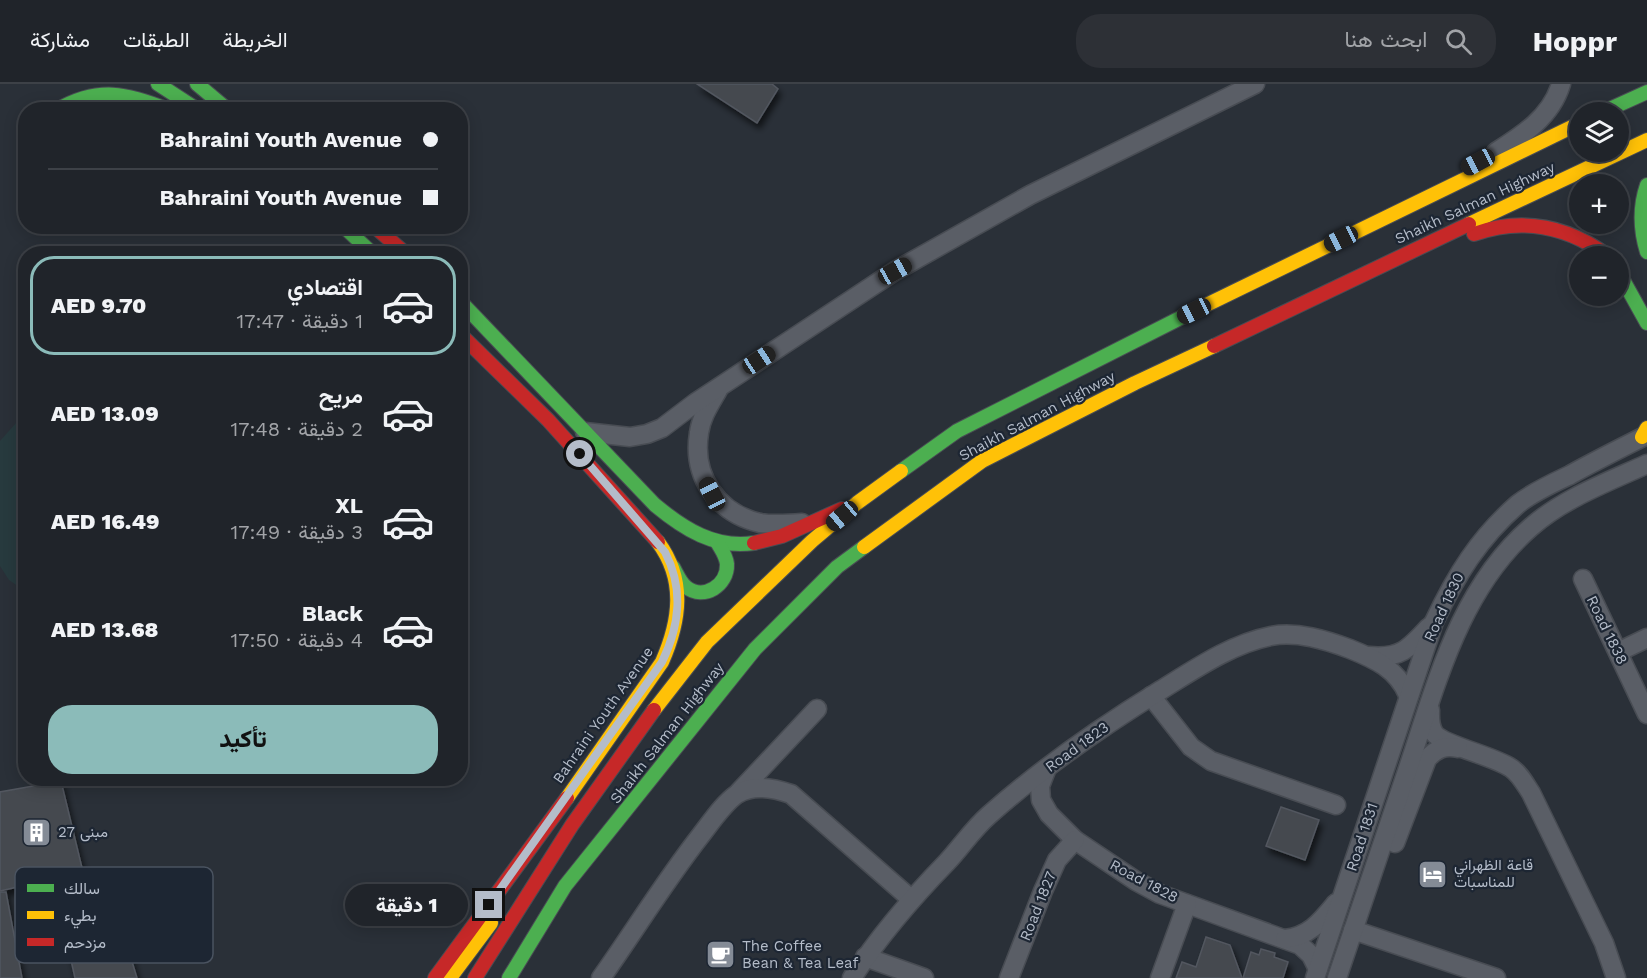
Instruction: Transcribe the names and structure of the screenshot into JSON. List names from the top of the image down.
{
  "streets": {
    "main road": ["Shaikh Salman Highway", "Bahraini Youth Avenue"],
    "street": [
      "Road 1830",
      "Road 1838",
      "Road 1823",
      "Road 1831",
      "Road 1828",
      "Road 1827"
    ]
  },
  "crossings": [
    ["Road 1830", "Road 1823"],
    ["Road 1830", "Road 1831"],
    ["Road 1823", "Road 1831"],
    ["Road 1823", "Road 1828"],
    ["Road 1831", "Road 1828"],
    ["Road 1828", "Road 1827"]
  ],
  "places": {
    "building": ["مبنى 27"],
    "hotel": ["قاعة الظهراني للمناسبات"],
    "cafe": ["The Coffee Bean & Tea Leaf"]
  },
  "legend": ["سالك", "بطيء", "مزدحم"],
  "page": {
    "header": "Hoppr",
    "search": "ابحث هنا",
    "nav": ["الخريطة", "الطبقات", "مشاركة"],
    "map_buttons": ["+", "−"],
    "banner": ["Bahraini Youth Avenue", "Bahraini Youth Avenue"],
    "list": [
      {
        "name": "اقتصادي",
        "note": "1 دقيقة · 17:47",
        "value": "AED 9.70"
      },
      {
        "name": "مريح",
        "note": "2 دقيقة · 17:48",
        "value": "AED 13.09"
      },
      {
        "name": "XL",
        "note": "3 دقيقة · 17:49",
        "value": "AED 16.49"
      },
      {
        "name": "Black",
        "note": "4 دقيقة · 17:50",
        "value": "AED 13.68"
      }
    ],
    "buttons": "تأكيد",
    "bubble": "1 دقيقة"
  }
}
